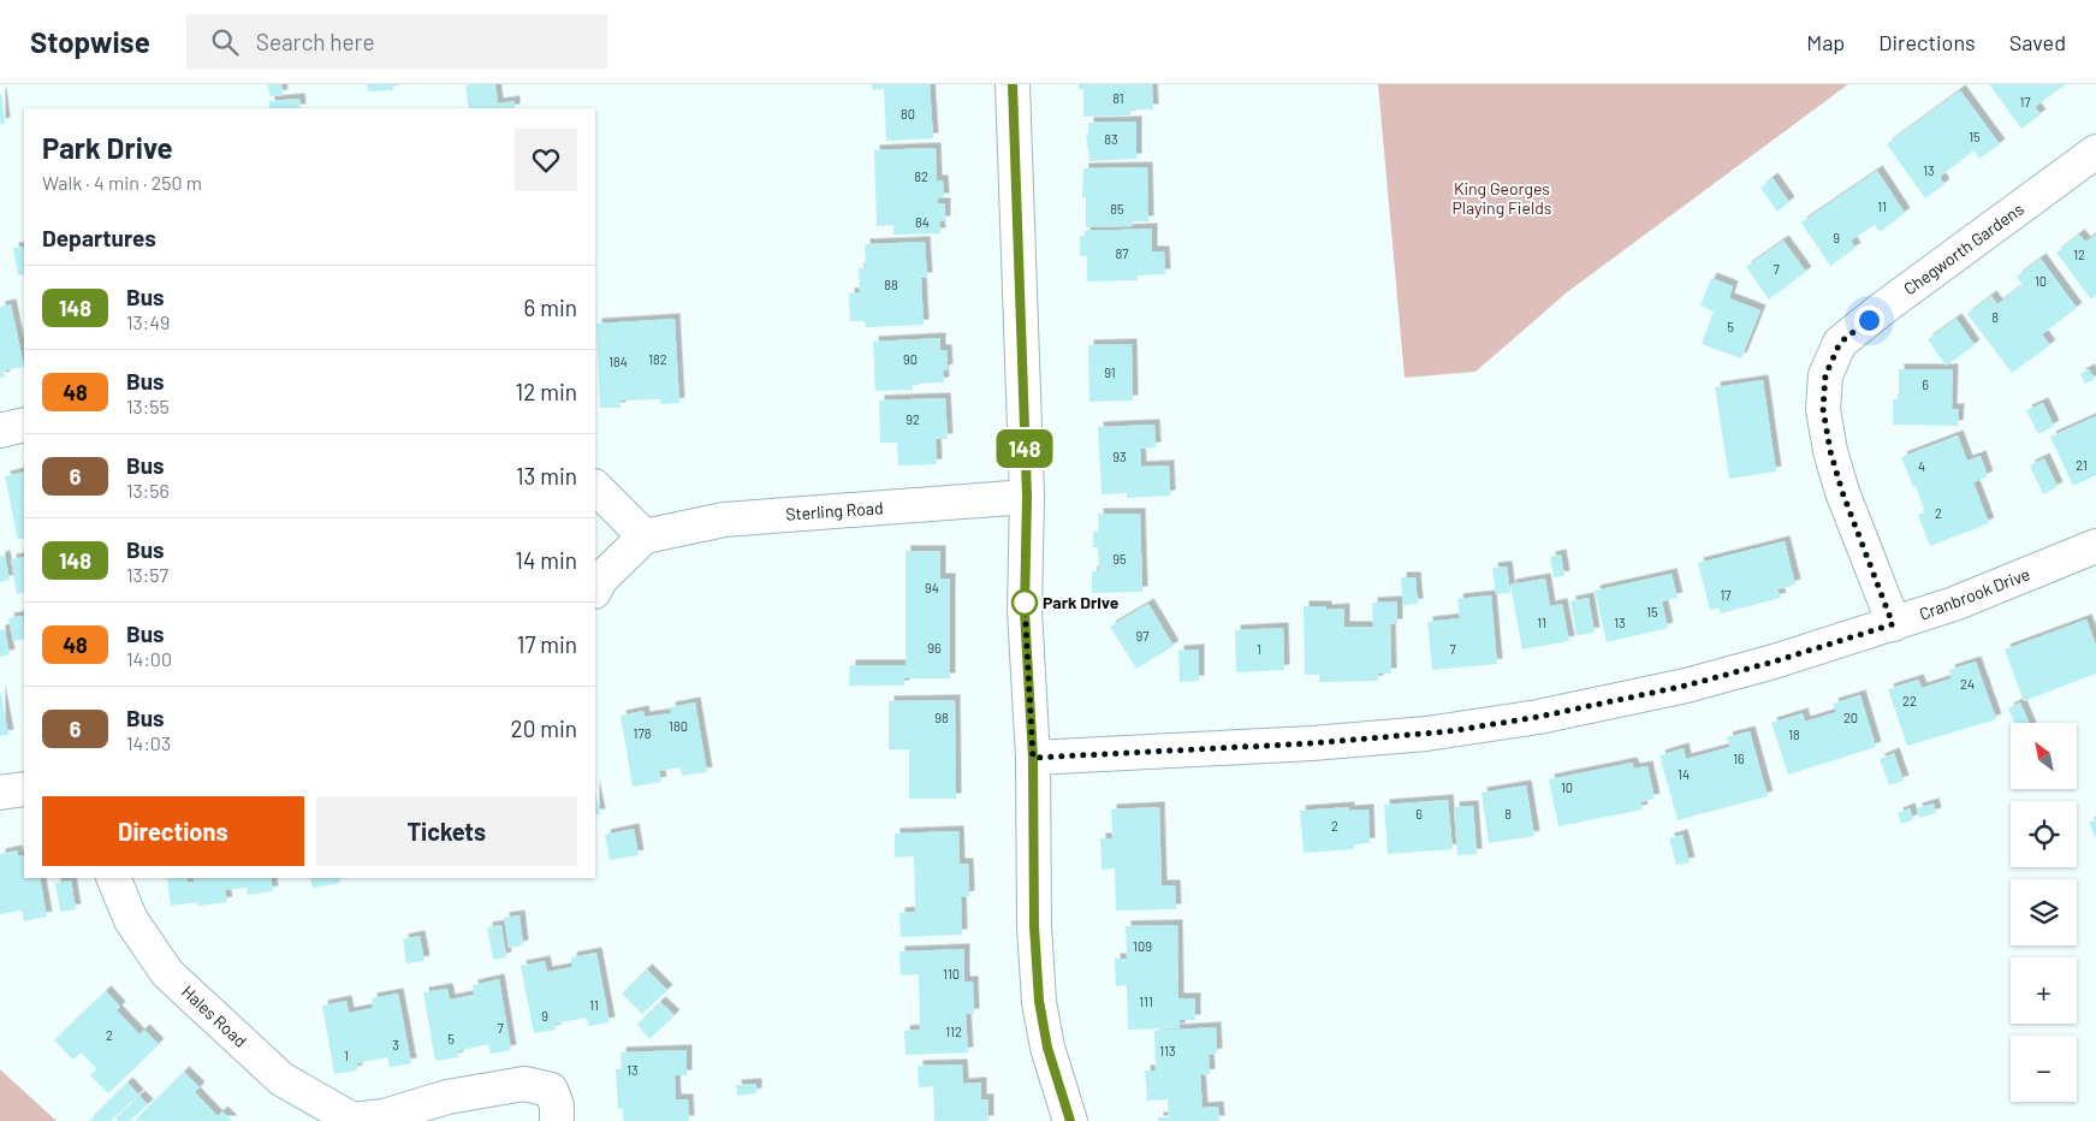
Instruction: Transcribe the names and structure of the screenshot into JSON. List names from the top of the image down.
{
  "streets": {
    "street": [
      "Chegworth Gardens",
      "Sterling Road",
      "Cranbrook Drive",
      "Hales Road"
    ]
  },
  "crossings": [
    ["Chegworth Gardens", "Cranbrook Drive"]
  ],
  "parks": ["King Georges Playing Fields"],
  "places": ["Park Drive"],
  "lines": ["bus line 148"],
  "house_numbers": [
    "81",
    "17",
    "80",
    "15",
    "83",
    "13",
    "82",
    "11",
    "85",
    "84",
    "9",
    "87",
    "12",
    "7",
    "10",
    "88",
    "8",
    "5",
    "182",
    "90",
    "184",
    "91",
    "6",
    "92",
    "93",
    "21",
    "4",
    "2",
    "95",
    "94",
    "17",
    "15",
    "11",
    "13",
    "97",
    "96",
    "1",
    "7",
    "24",
    "22",
    "98",
    "20",
    "180",
    "178",
    "18",
    "16",
    "14",
    "10",
    "6",
    "8",
    "2",
    "109",
    "110",
    "111",
    "11",
    "9",
    "7",
    "112",
    "2",
    "5",
    "3",
    "113",
    "1",
    "13"
  ],
  "north": "top left",
  "page": {
    "header": "Stopwise",
    "search": "Search here",
    "nav": ["Map", "Directions", "Saved"],
    "on_map": "148",
    "heading": [
      ["Park Drive", "Walk · 4 min · 250 m"],
      "Departures"
    ],
    "list": [
      {
        "mark": "148",
        "name": "Bus",
        "note": "13:49",
        "value": "6 min"
      },
      {
        "mark": "48",
        "name": "Bus",
        "note": "13:55",
        "value": "12 min"
      },
      {
        "mark": "6",
        "name": "Bus",
        "note": "13:56",
        "value": "13 min"
      },
      {
        "mark": "148",
        "name": "Bus",
        "note": "13:57",
        "value": "14 min"
      },
      {
        "mark": "48",
        "name": "Bus",
        "note": "14:00",
        "value": "17 min"
      },
      {
        "mark": "6",
        "name": "Bus",
        "note": "14:03",
        "value": "20 min"
      }
    ],
    "map_buttons": ["+", "−"],
    "buttons": ["Directions", "Tickets"]
  }
}
